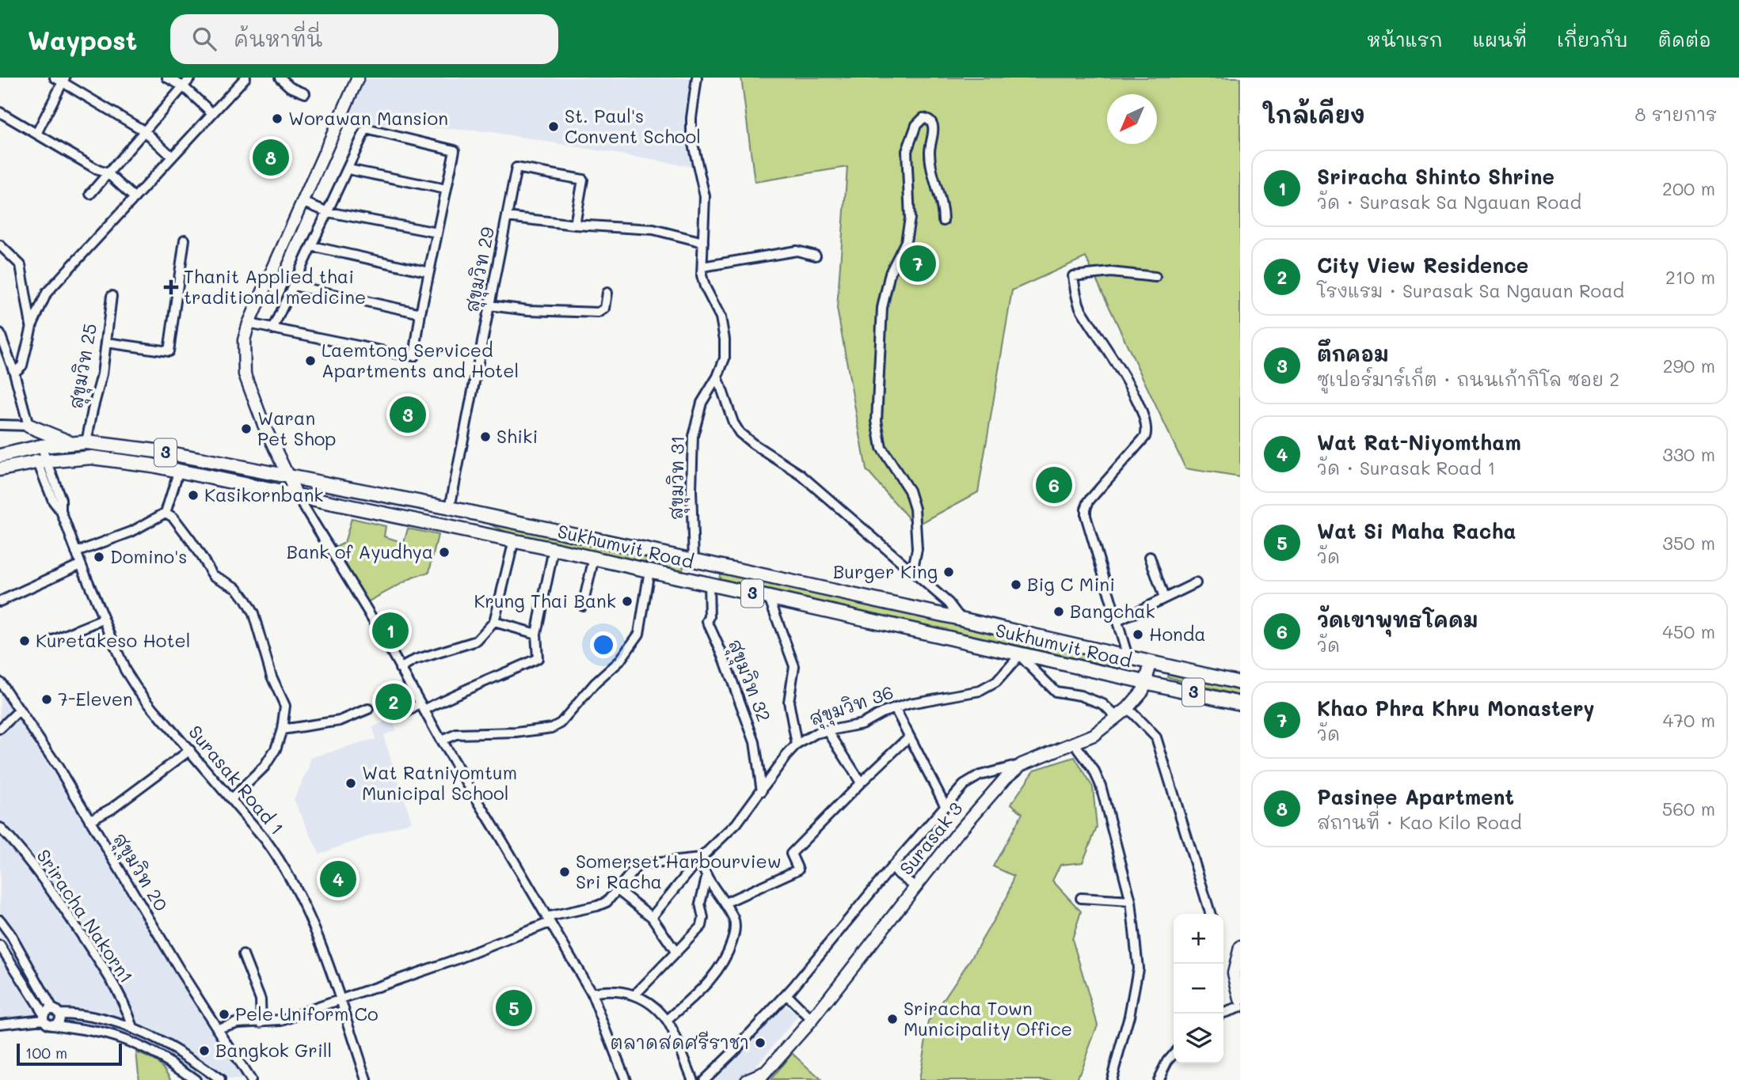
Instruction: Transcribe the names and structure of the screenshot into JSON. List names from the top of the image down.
{
  "streets": {
    "highway": ["3", "Sukhumvit Road"],
    "main road": ["Surasak 3"],
    "street": [
      "สุขุมวิท 29",
      "สุขุมวิท 25",
      "สุขุมวิท 31",
      "สุขุมวิท 32",
      "สุขุมวิท 36",
      "Surasak Road 1",
      "สุขุมวิท 20",
      "Sriracha Nakorn1"
    ]
  },
  "crossings": [
    ["สุขุมวิท 29", "Sukhumvit Road"],
    ["สุขุมวิท 25", "Sukhumvit Road"],
    ["สุขุมวิท 31", "Sukhumvit Road"],
    ["Sukhumvit Road", "สุขุมวิท 32"],
    ["Sukhumvit Road", "สุขุมวิท 36"],
    ["Sukhumvit Road", "Surasak Road 1"],
    ["Sukhumvit Road", "Surasak 3"],
    ["สุขุมวิท 32", "สุขุมวิท 36"]
  ],
  "places": {
    "other": [
      "Worawan Mansion",
      "St. Paul's Convent School",
      "Laemtong Serviced Apartments and Hotel",
      "Waran Pet Shop",
      "Shiki",
      "Kasikornbank",
      "Bank of Ayudhya",
      "Domino's",
      "Burger King",
      "Big C Mini",
      "Krung Thai Bank",
      "Bangchak",
      "Honda",
      "Kuretakeso Hotel",
      "7-Eleven",
      "Wat Ratniyomtum Municipal School",
      "Somerset Harbourview Sri Racha",
      "Pele Uniform Co",
      "Sriracha Town Municipality Office",
      "ตลาดสดศรีราชา",
      "Bangkok Grill"
    ],
    "health": ["Thanit Applied thai traditional medicine"]
  },
  "scale_bar": "100 m",
  "north": "bottom left",
  "page": {
    "header": "Waypost",
    "search": "ค้นหาที่นี่",
    "nav": [
      "หน้าแรก",
      "แผนที่",
      "เกี่ยวกับ",
      "ติดต่อ"
    ],
    "heading": ["ใกล้เคียง", "8 รายการ"],
    "pins": [
      "8",
      "7",
      "3",
      "6",
      "1",
      "2",
      "4",
      "5"
    ],
    "list": [
      {
        "mark": "1",
        "name": "Sriracha Shinto Shrine",
        "note": "วัด · Surasak Sa Ngauan Road",
        "value": "200 m"
      },
      {
        "mark": "2",
        "name": "City View Residence",
        "note": "โรงแรม · Surasak Sa Ngauan Road",
        "value": "210 m"
      },
      {
        "mark": "3",
        "name": "ตึกคอม",
        "note": "ซูเปอร์มาร์เก็ต · ถนนเก้ากิโล ซอย 2",
        "value": "290 m"
      },
      {
        "mark": "4",
        "name": "Wat Rat-Niyomtham",
        "note": "วัด · Surasak Road 1",
        "value": "330 m"
      },
      {
        "mark": "5",
        "name": "Wat Si Maha Racha",
        "note": "วัด",
        "value": "350 m"
      },
      {
        "mark": "6",
        "name": "วัดเขาพุทธโคดม",
        "note": "วัด",
        "value": "450 m"
      },
      {
        "mark": "7",
        "name": "Khao Phra Khru Monastery",
        "note": "วัด",
        "value": "470 m"
      },
      {
        "mark": "8",
        "name": "Pasinee Apartment",
        "note": "สถานที่ · Kao Kilo Road",
        "value": "560 m"
      }
    ],
    "map_buttons": ["+", "−"],
    "scale": "100 m"
  }
}
